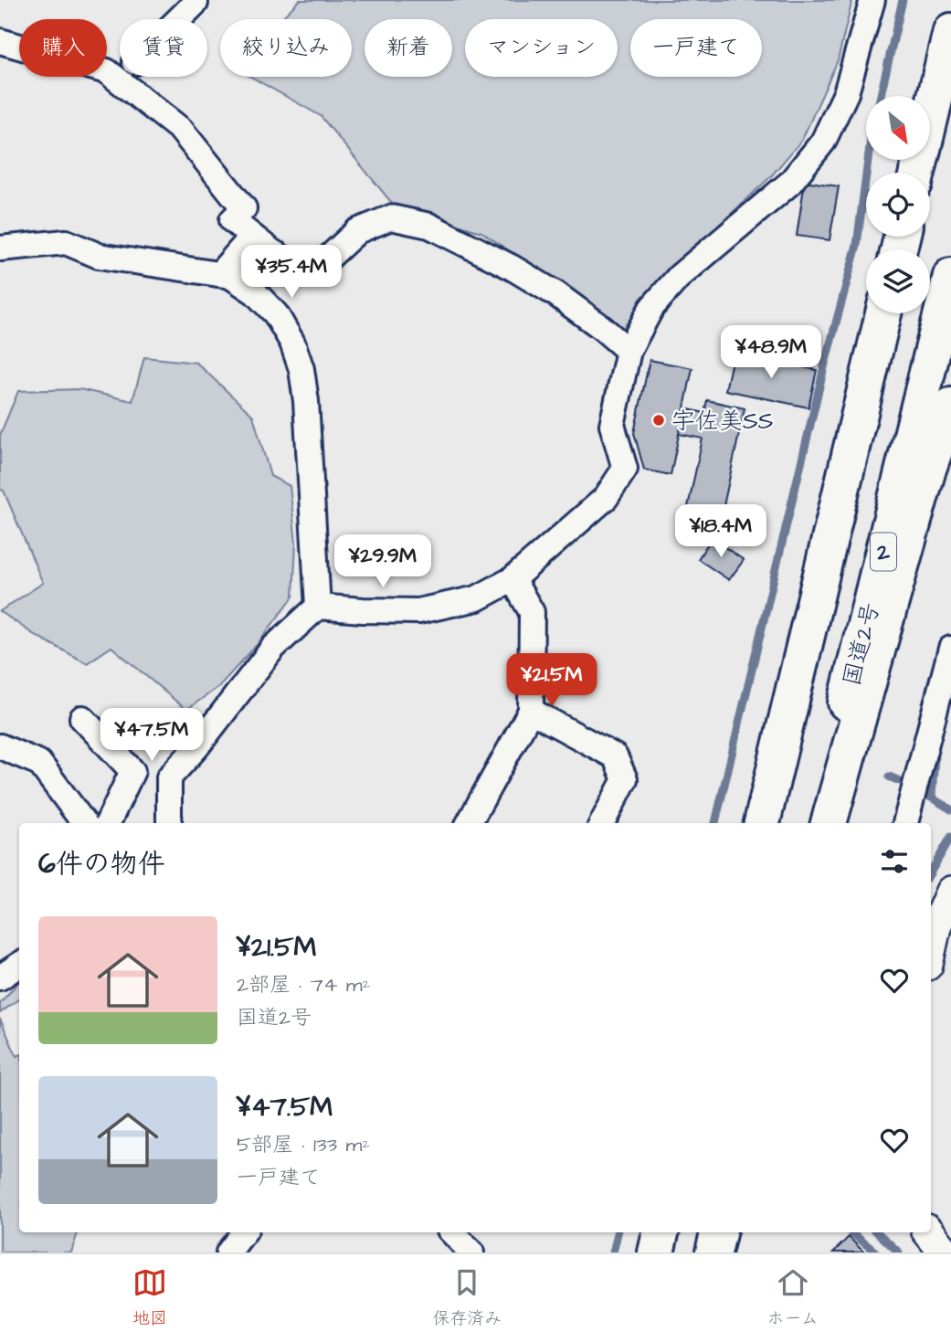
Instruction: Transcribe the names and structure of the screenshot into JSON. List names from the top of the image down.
{
  "streets": {
    "highway": ["2", "国道2号"]
  },
  "places": ["宇佐美SS"],
  "north": "bottom right",
  "page": {
    "chip": [
      "購入",
      "賃貸",
      "絞り込み",
      "新着",
      "マンション",
      "一戸建て"
    ],
    "price": [
      "¥35.4M",
      "¥48.9M",
      "¥18.4M",
      "¥29.9M",
      "¥21.5M",
      "¥47.5M"
    ],
    "heading": "6件の物件",
    "list": [
      {
        "name": "¥21.5M",
        "note": "2部屋 · 74 m² · 国道2号"
      },
      {
        "name": "¥47.5M",
        "note": "5部屋 · 133 m² · 一戸建て"
      }
    ],
    "tabs": ["地図", "保存済み", "ホーム"]
  }
}
